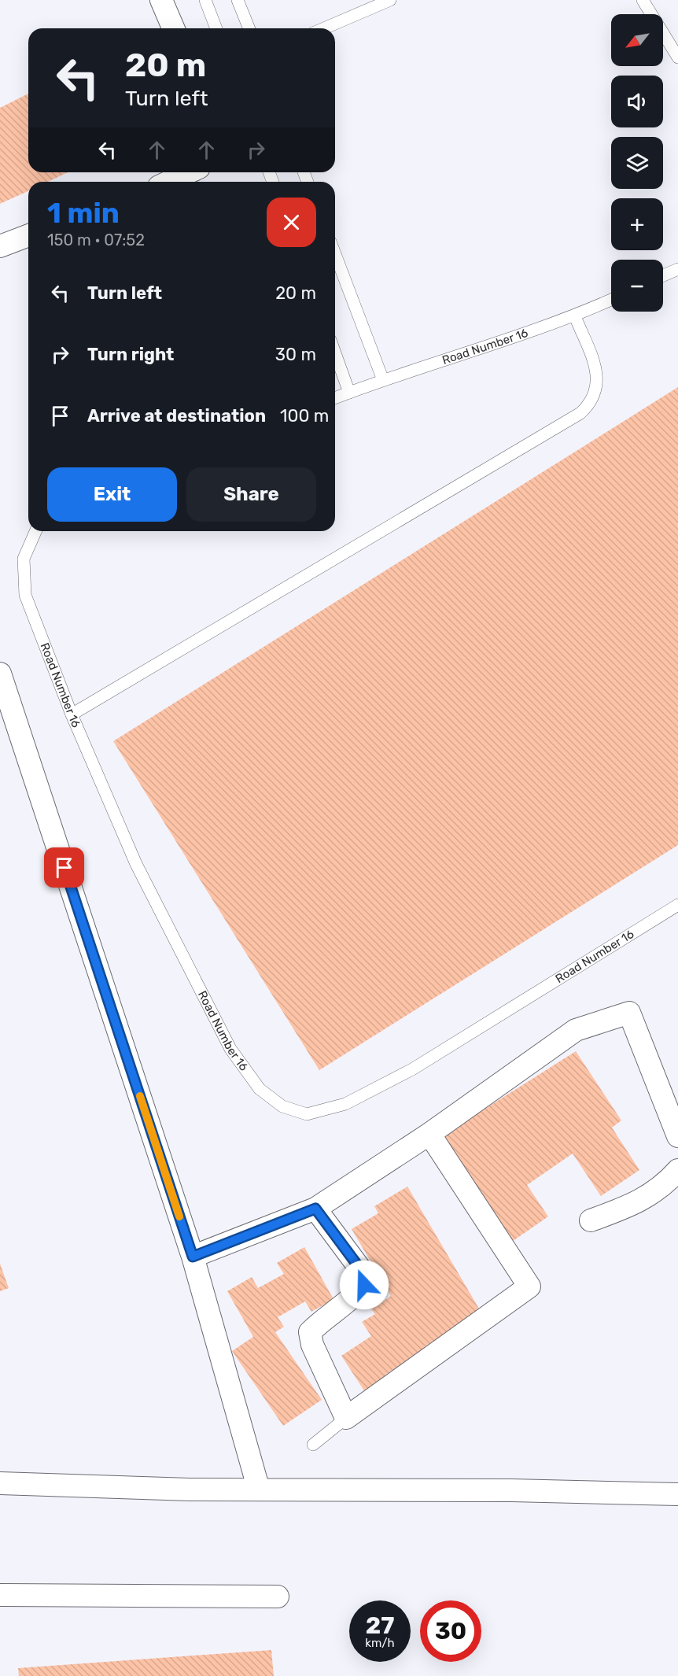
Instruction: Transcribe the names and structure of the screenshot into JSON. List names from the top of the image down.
{
  "streets": {
    "lane": ["Road Number 16"]
  },
  "north": "bottom left",
  "page": {
    "map_buttons": ["+", "−"],
    "turn": ["20 m", "Turn left"],
    "heading": ["1 min", "150 m · 07:52"],
    "list": [
      {
        "name": "Turn left",
        "value": "20 m"
      },
      {
        "name": "Turn right",
        "value": "30 m"
      },
      {
        "name": "Arrive at destination",
        "value": "100 m"
      }
    ],
    "buttons": ["Exit", "Share"],
    "speed": "27 km/h",
    "limit": "30"
  }
}
